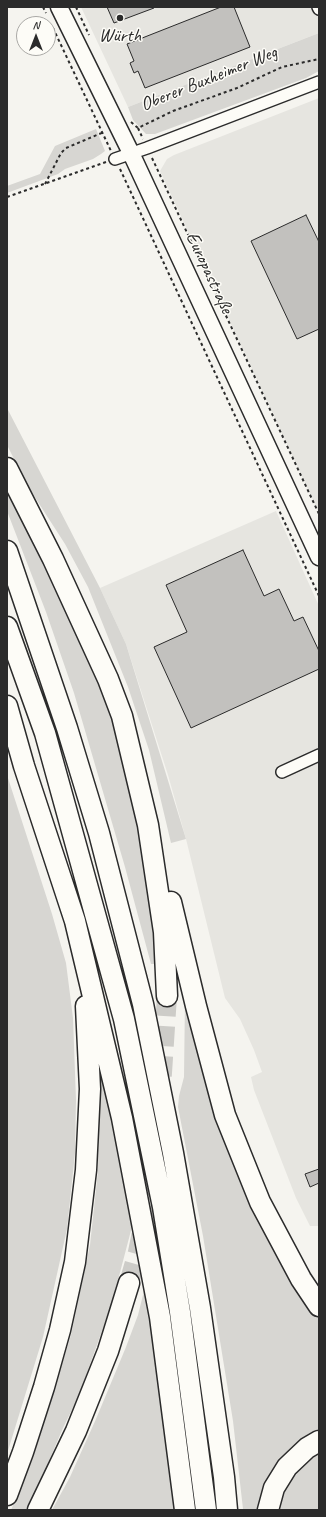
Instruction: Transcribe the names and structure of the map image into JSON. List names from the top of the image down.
{
  "streets": {
    "main road": ["Europastraße"],
    "path": ["Oberer Buxheimer Weg"]
  },
  "crossings": [
    ["Oberer Buxheimer Weg", "Europastraße"]
  ],
  "places": ["Würth"],
  "north": "top"
}
